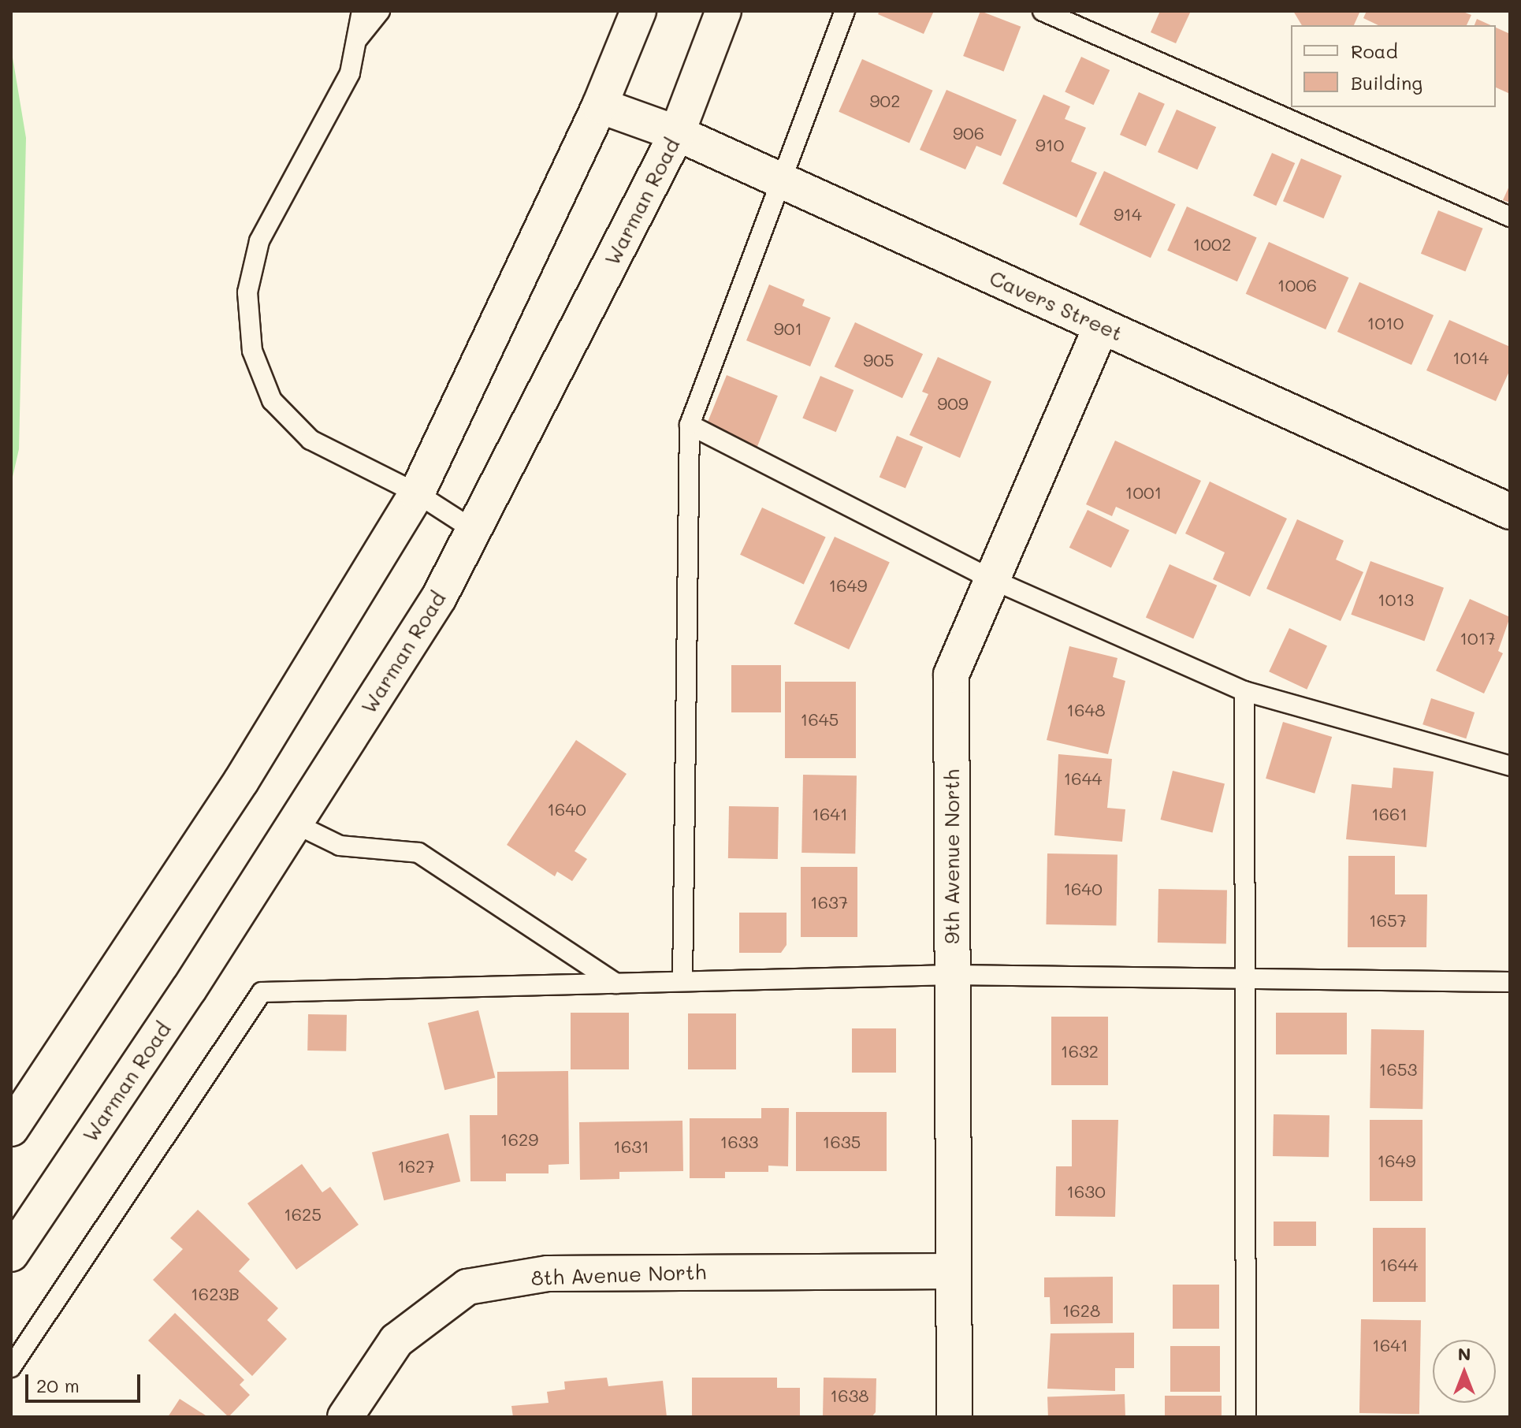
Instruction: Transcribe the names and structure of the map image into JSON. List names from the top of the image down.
{
  "streets": {
    "street": [
      "Warman Road",
      "Cavers Street",
      "9th Avenue North",
      "8th Avenue North"
    ]
  },
  "crossings": [
    ["Warman Road", "Cavers Street"],
    ["Cavers Street", "9th Avenue North"],
    ["9th Avenue North", "8th Avenue North"]
  ],
  "house_numbers": [
    "902",
    "906",
    "910",
    "914",
    "1002",
    "1006",
    "1010",
    "901",
    "1014",
    "905",
    "909",
    "1001",
    "1649",
    "1013",
    "1017",
    "1648",
    "1645",
    "1644",
    "1640",
    "1641",
    "1661",
    "1640",
    "1637",
    "1657",
    "1632",
    "1653",
    "1629",
    "1633",
    "1635",
    "1631",
    "1649",
    "1627",
    "1630",
    "1625",
    "1644",
    "1623B",
    "1628",
    "1641",
    "1638"
  ],
  "legend": ["Road", "Building"],
  "scale_bar": "20 m",
  "north": "top"
}
